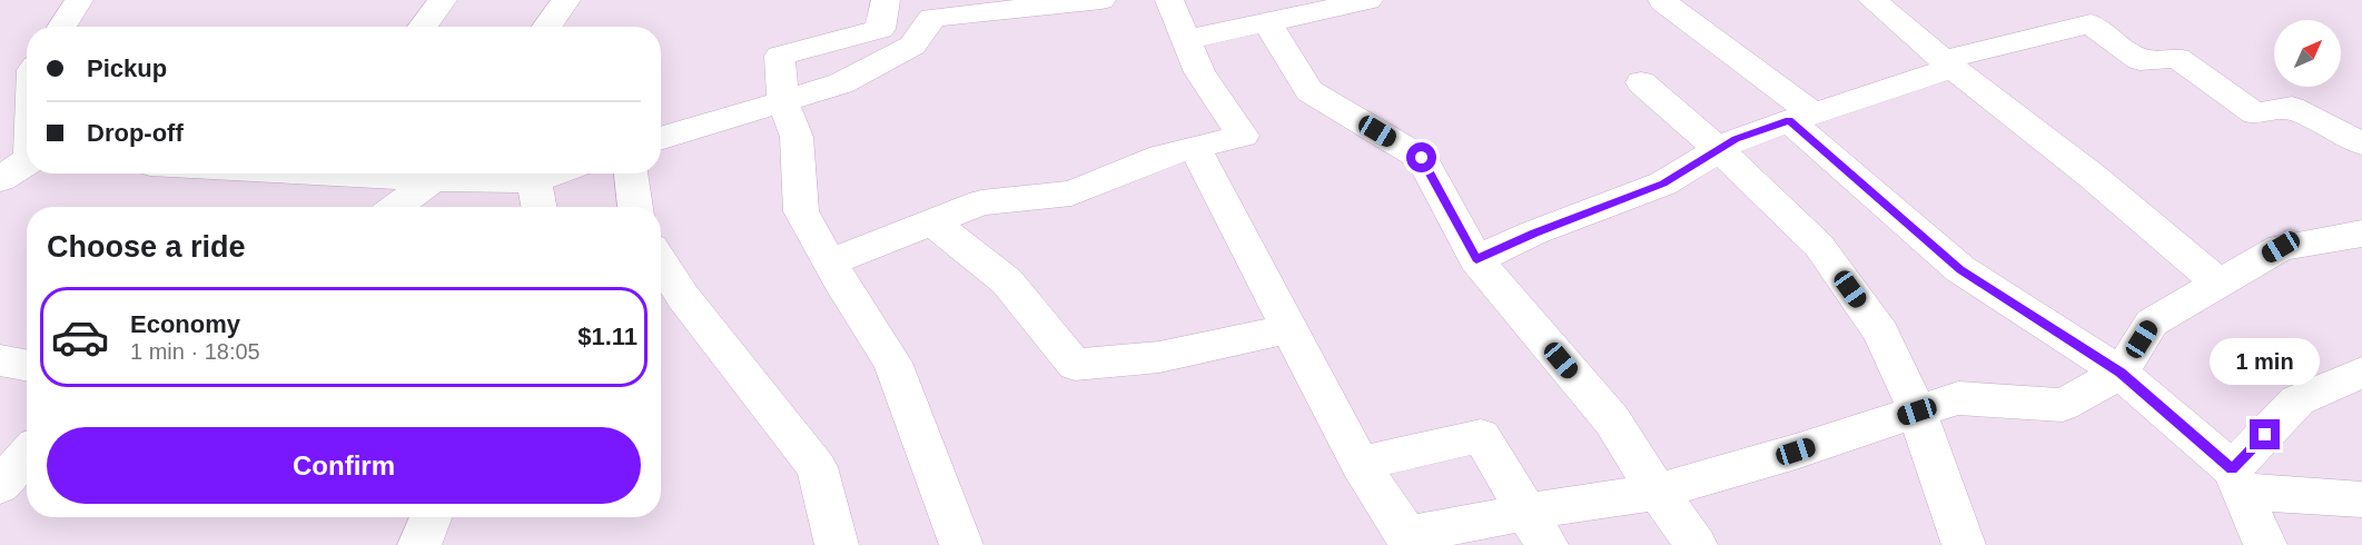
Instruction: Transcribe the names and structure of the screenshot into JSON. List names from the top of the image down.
{
  "north": "top right",
  "page": {
    "banner": ["Pickup", "Drop-off"],
    "heading": "Choose a ride",
    "list": [
      {
        "name": "Economy",
        "note": "1 min · 18:05",
        "value": "$1.11"
      }
    ],
    "bubble": "1 min",
    "buttons": "Confirm"
  }
}
